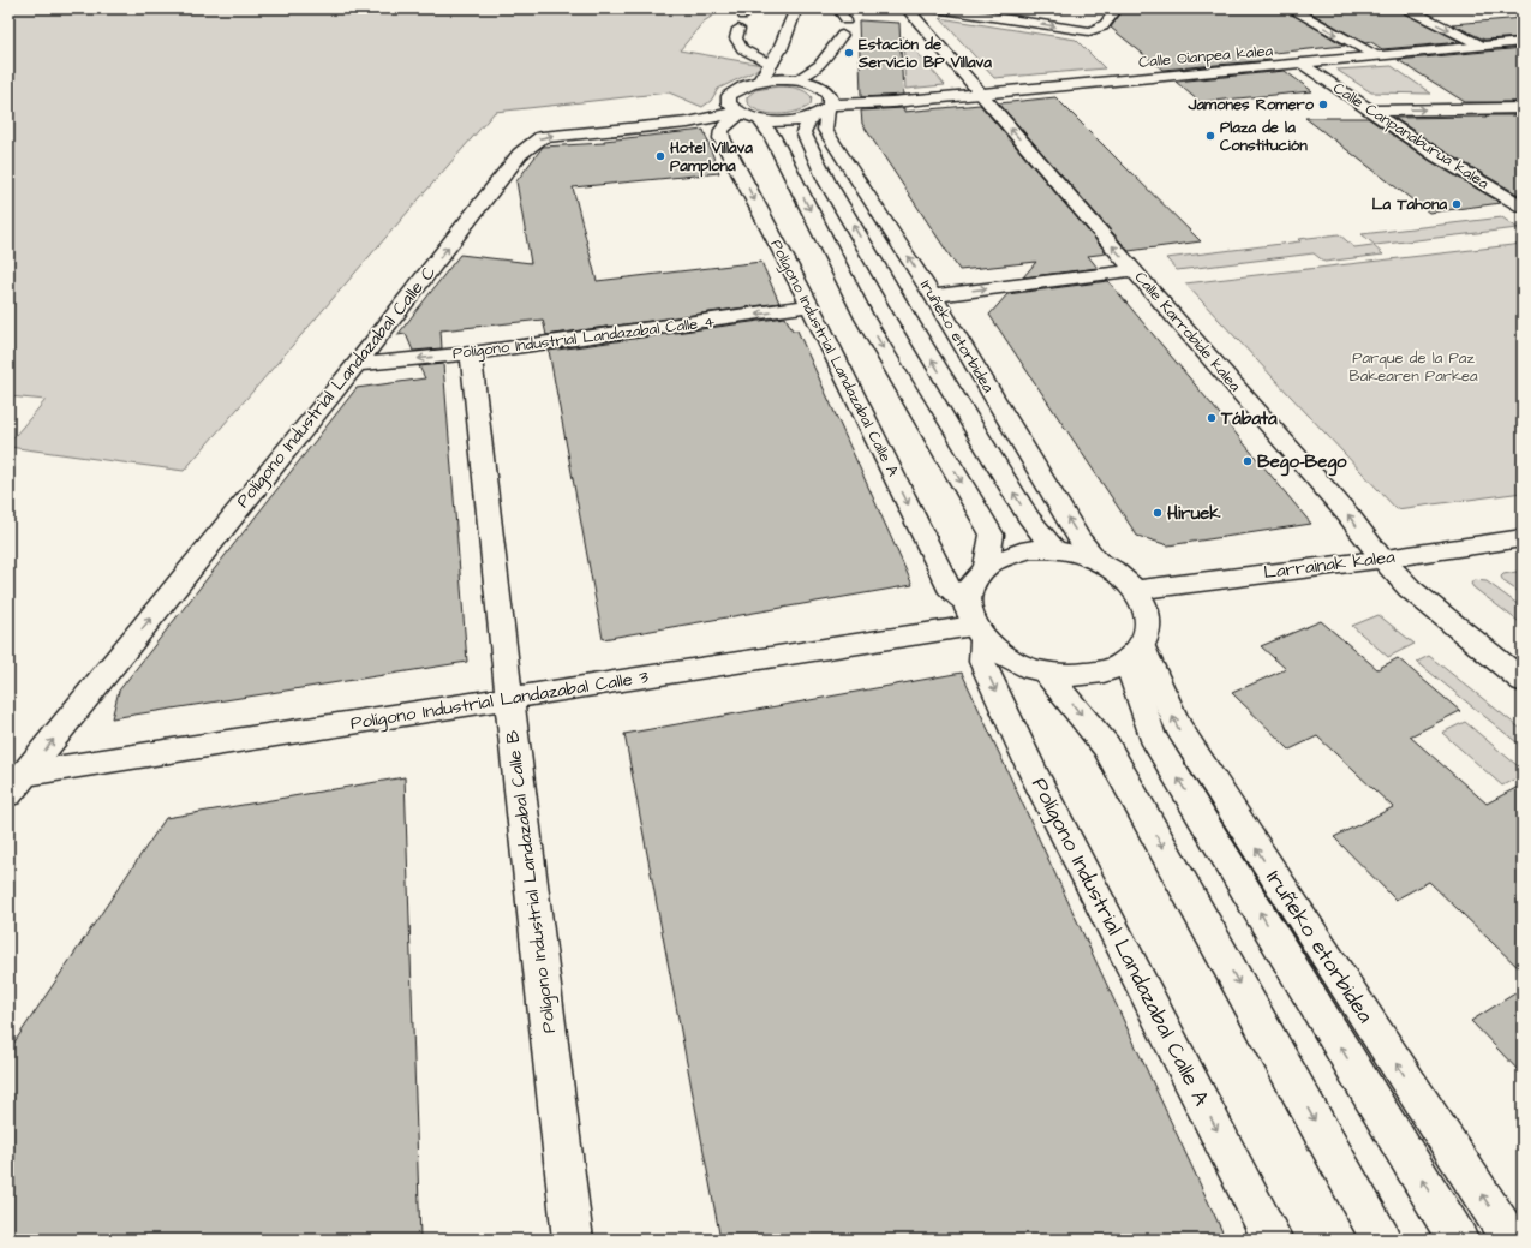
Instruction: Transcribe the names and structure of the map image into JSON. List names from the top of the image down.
{
  "streets": {
    "street": [
      "Calle Oianpea kalea",
      "Calle Canpanaburua kalea",
      "Calle Karrobide kalea",
      "Iruñeko etorbidea",
      "Polígono Industrial Landazabal Calle 4",
      "Polígono Industrial Landazabal Calle A",
      "Polígono Industrial Landazabal Calle C",
      "Larrainak kalea",
      "Polígono Industrial Landazabal Calle 3",
      "Polígono Industrial Landazabal Calle B"
    ]
  },
  "crossings": [
    ["Calle Oianpea kalea", "Calle Canpanaburua kalea"],
    ["Calle Oianpea kalea", "Calle Karrobide kalea"],
    ["Calle Oianpea kalea", "Polígono Industrial Landazabal Calle C"],
    ["Calle Karrobide kalea", "Larrainak kalea"],
    ["Iruñeko etorbidea", "Polígono Industrial Landazabal Calle A"],
    ["Iruñeko etorbidea", "Polígono Industrial Landazabal Calle C"],
    ["Iruñeko etorbidea", "Larrainak kalea"],
    ["Iruñeko etorbidea", "Polígono Industrial Landazabal Calle 3"],
    ["Polígono Industrial Landazabal Calle 4", "Polígono Industrial Landazabal Calle A"],
    ["Polígono Industrial Landazabal Calle 4", "Polígono Industrial Landazabal Calle C"],
    ["Polígono Industrial Landazabal Calle 4", "Polígono Industrial Landazabal Calle B"],
    ["Polígono Industrial Landazabal Calle A", "Polígono Industrial Landazabal Calle C"],
    ["Polígono Industrial Landazabal Calle A", "Larrainak kalea"],
    ["Polígono Industrial Landazabal Calle A", "Polígono Industrial Landazabal Calle 3"],
    ["Polígono Industrial Landazabal Calle C", "Polígono Industrial Landazabal Calle 3"],
    ["Larrainak kalea", "Polígono Industrial Landazabal Calle 3"],
    ["Polígono Industrial Landazabal Calle 3", "Polígono Industrial Landazabal Calle B"]
  ],
  "one_way": ["Calle Karrobide kalea", "Polígono Industrial Landazabal Calle 4", "Polígono Industrial Landazabal Calle C"],
  "parks": ["Parque de la Paz Bakearen Parkea"],
  "places": [
    "Estación de Servicio BP Villava",
    "Jamones Romero",
    "Plaza de la Constitución",
    "Hotel Villava Pamplona",
    "La Tahona",
    "Tábata",
    "Bego-Bego",
    "Hiruek"
  ]
}
